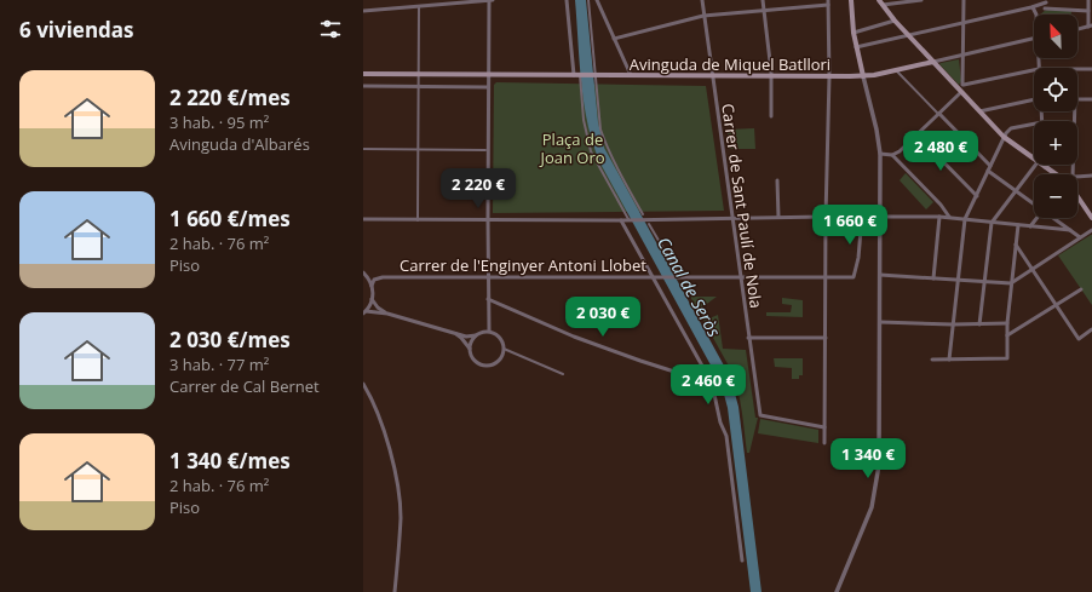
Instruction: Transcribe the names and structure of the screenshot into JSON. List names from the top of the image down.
{
  "streets": {
    "main road": ["Avinguda de Miquel Batllori"],
    "street": ["Carrer de Sant Paulí de Nola", "Carrer de l'Enginyer Antoni Llobet"]
  },
  "crossings": [
    ["Avinguda de Miquel Batllori", "Carrer de Sant Paulí de Nola"],
    ["Carrer de Sant Paulí de Nola", "Carrer de l'Enginyer Antoni Llobet"]
  ],
  "water": ["Canal de Seròs"],
  "parks": ["Plaça de Joan Oro"],
  "north": "top left",
  "page": {
    "heading": "6 viviendas",
    "map_buttons": ["+", "−"],
    "list": [
      {
        "name": "2 220 €/mes",
        "note": "3 hab. · 95 m² · Avinguda d'Albarés"
      },
      {
        "name": "1 660 €/mes",
        "note": "2 hab. · 76 m² · Piso"
      },
      {
        "name": "2 030 €/mes",
        "note": "3 hab. · 77 m² · Carrer de Cal Bernet"
      },
      {
        "name": "1 340 €/mes",
        "note": "2 hab. · 76 m² · Piso"
      }
    ],
    "price": [
      "2 480 €",
      "2 220 €",
      "1 660 €",
      "2 030 €",
      "2 460 €",
      "1 340 €"
    ]
  }
}
